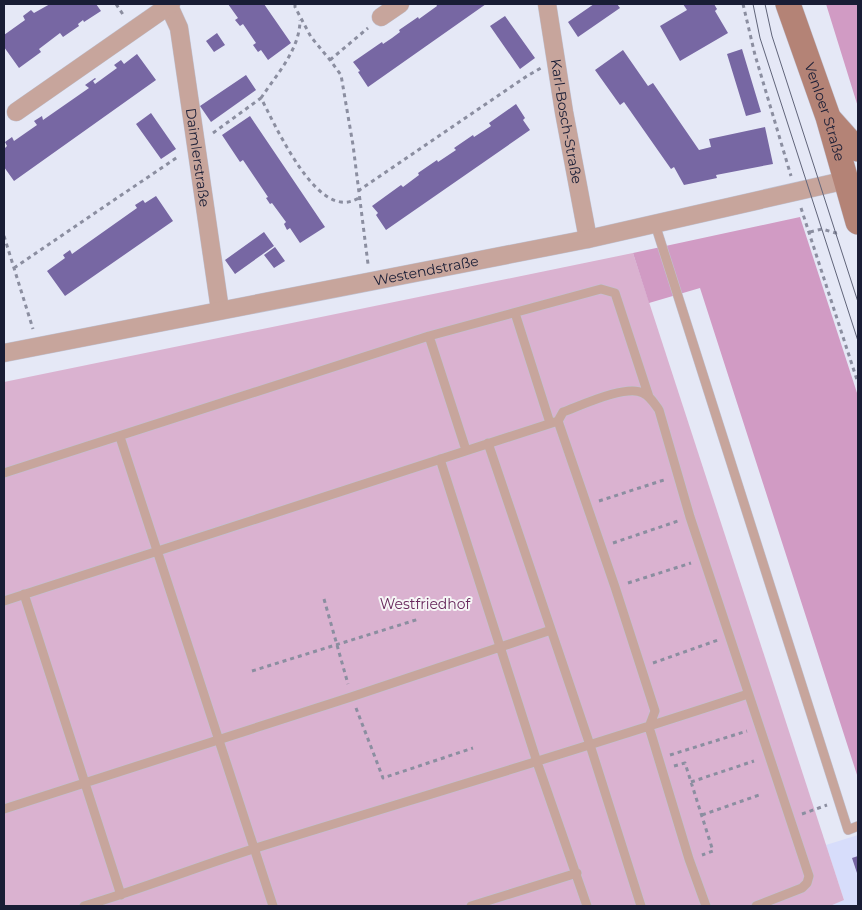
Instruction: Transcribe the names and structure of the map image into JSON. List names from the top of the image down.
{
  "streets": {
    "main road": ["Venloer Straße"],
    "street": ["Karl-Bosch-Straße", "Daimlerstraße", "Westendstraße"]
  },
  "crossings": [
    ["Venloer Straße", "Westendstraße"],
    ["Karl-Bosch-Straße", "Westendstraße"],
    ["Daimlerstraße", "Westendstraße"]
  ],
  "parks": ["Westfriedhof"]
}
